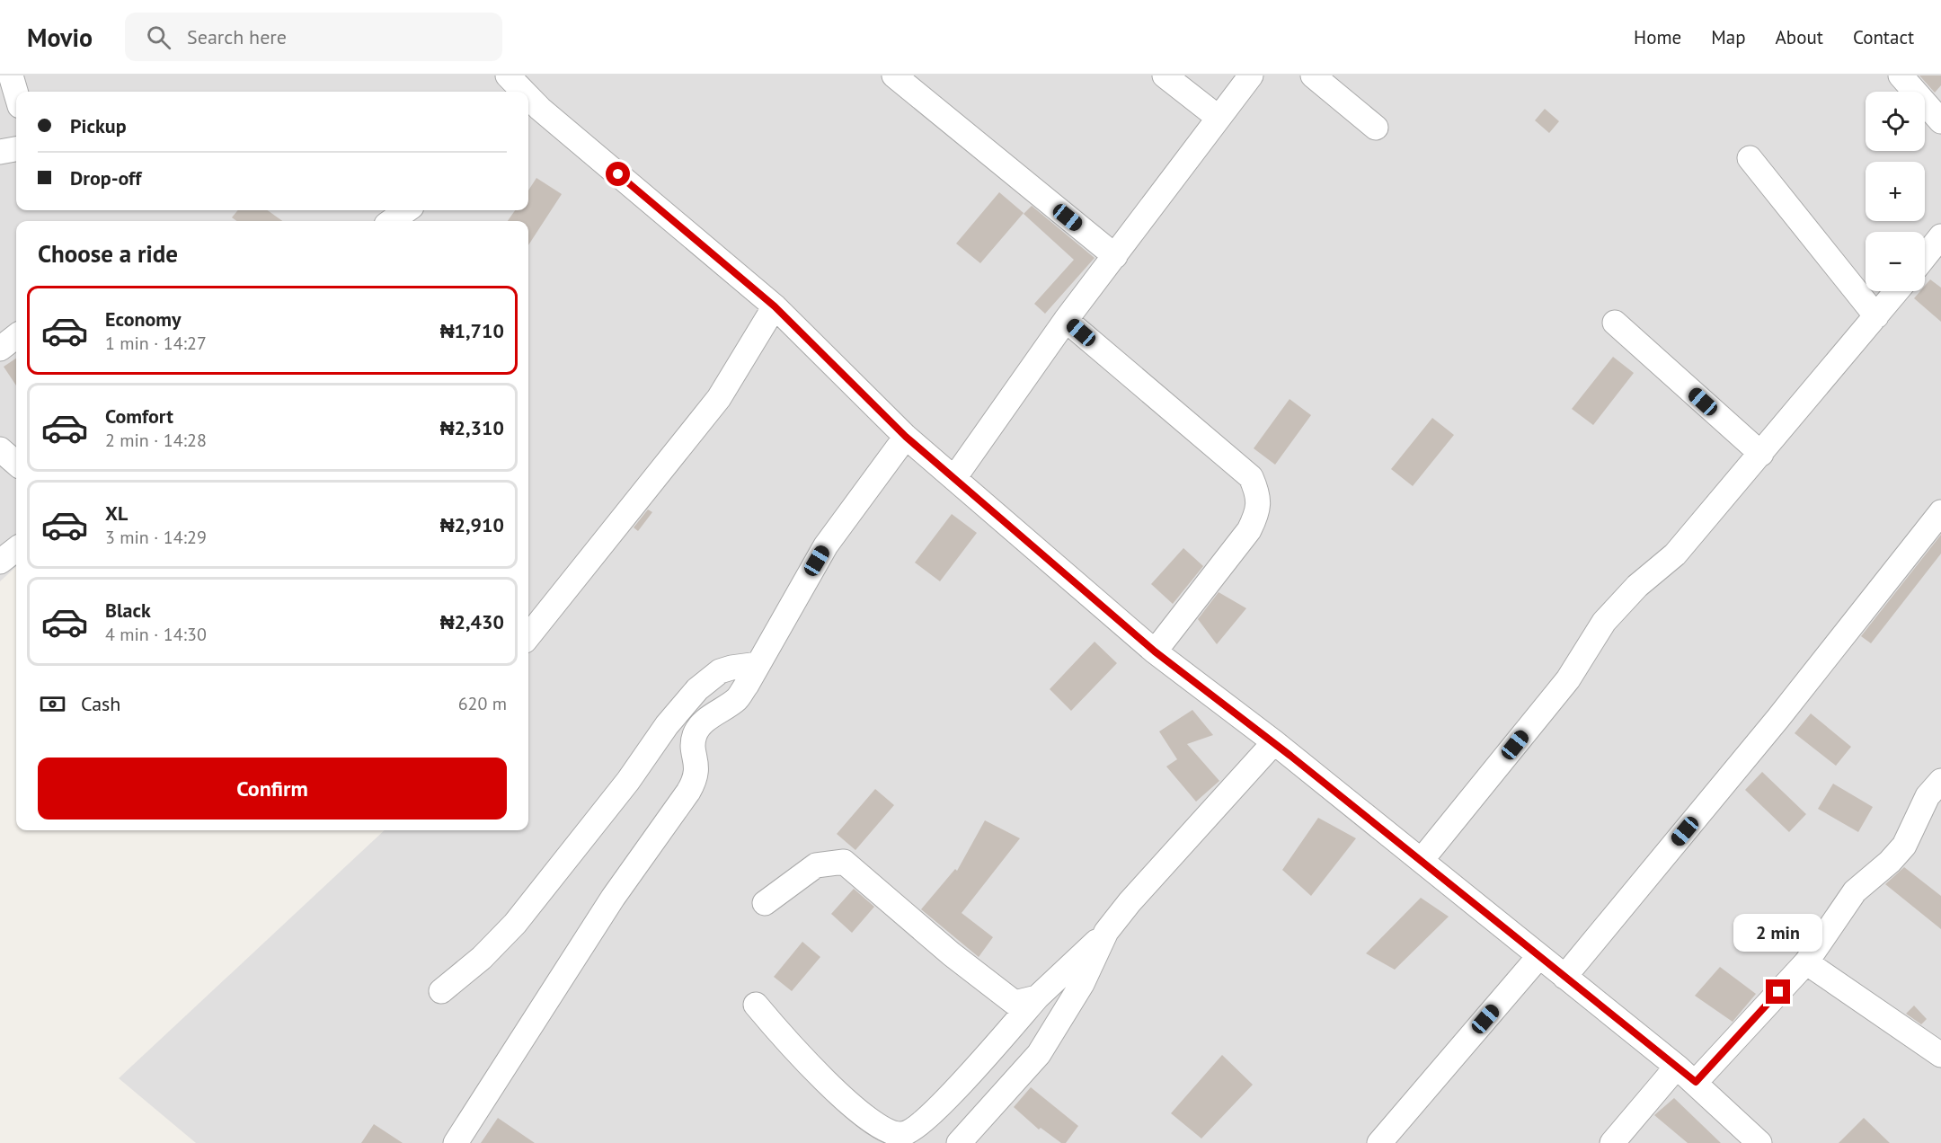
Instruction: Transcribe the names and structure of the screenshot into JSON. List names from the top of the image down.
{
  "page": {
    "header": "Movio",
    "search": "Search here",
    "nav": [
      "Home",
      "Map",
      "About",
      "Contact"
    ],
    "map_buttons": ["+", "−"],
    "banner": ["Pickup", "Drop-off"],
    "heading": "Choose a ride",
    "list": [
      {
        "name": "Economy",
        "note": "1 min · 14:27",
        "value": "₦1,710"
      },
      {
        "name": "Comfort",
        "note": "2 min · 14:28",
        "value": "₦2,310"
      },
      {
        "name": "XL",
        "note": "3 min · 14:29",
        "value": "₦2,910"
      },
      {
        "name": "Black",
        "note": "4 min · 14:30",
        "value": "₦2,430"
      }
    ],
    "pay": ["Cash", "620 m"],
    "buttons": "Confirm",
    "bubble": "2 min"
  }
}
